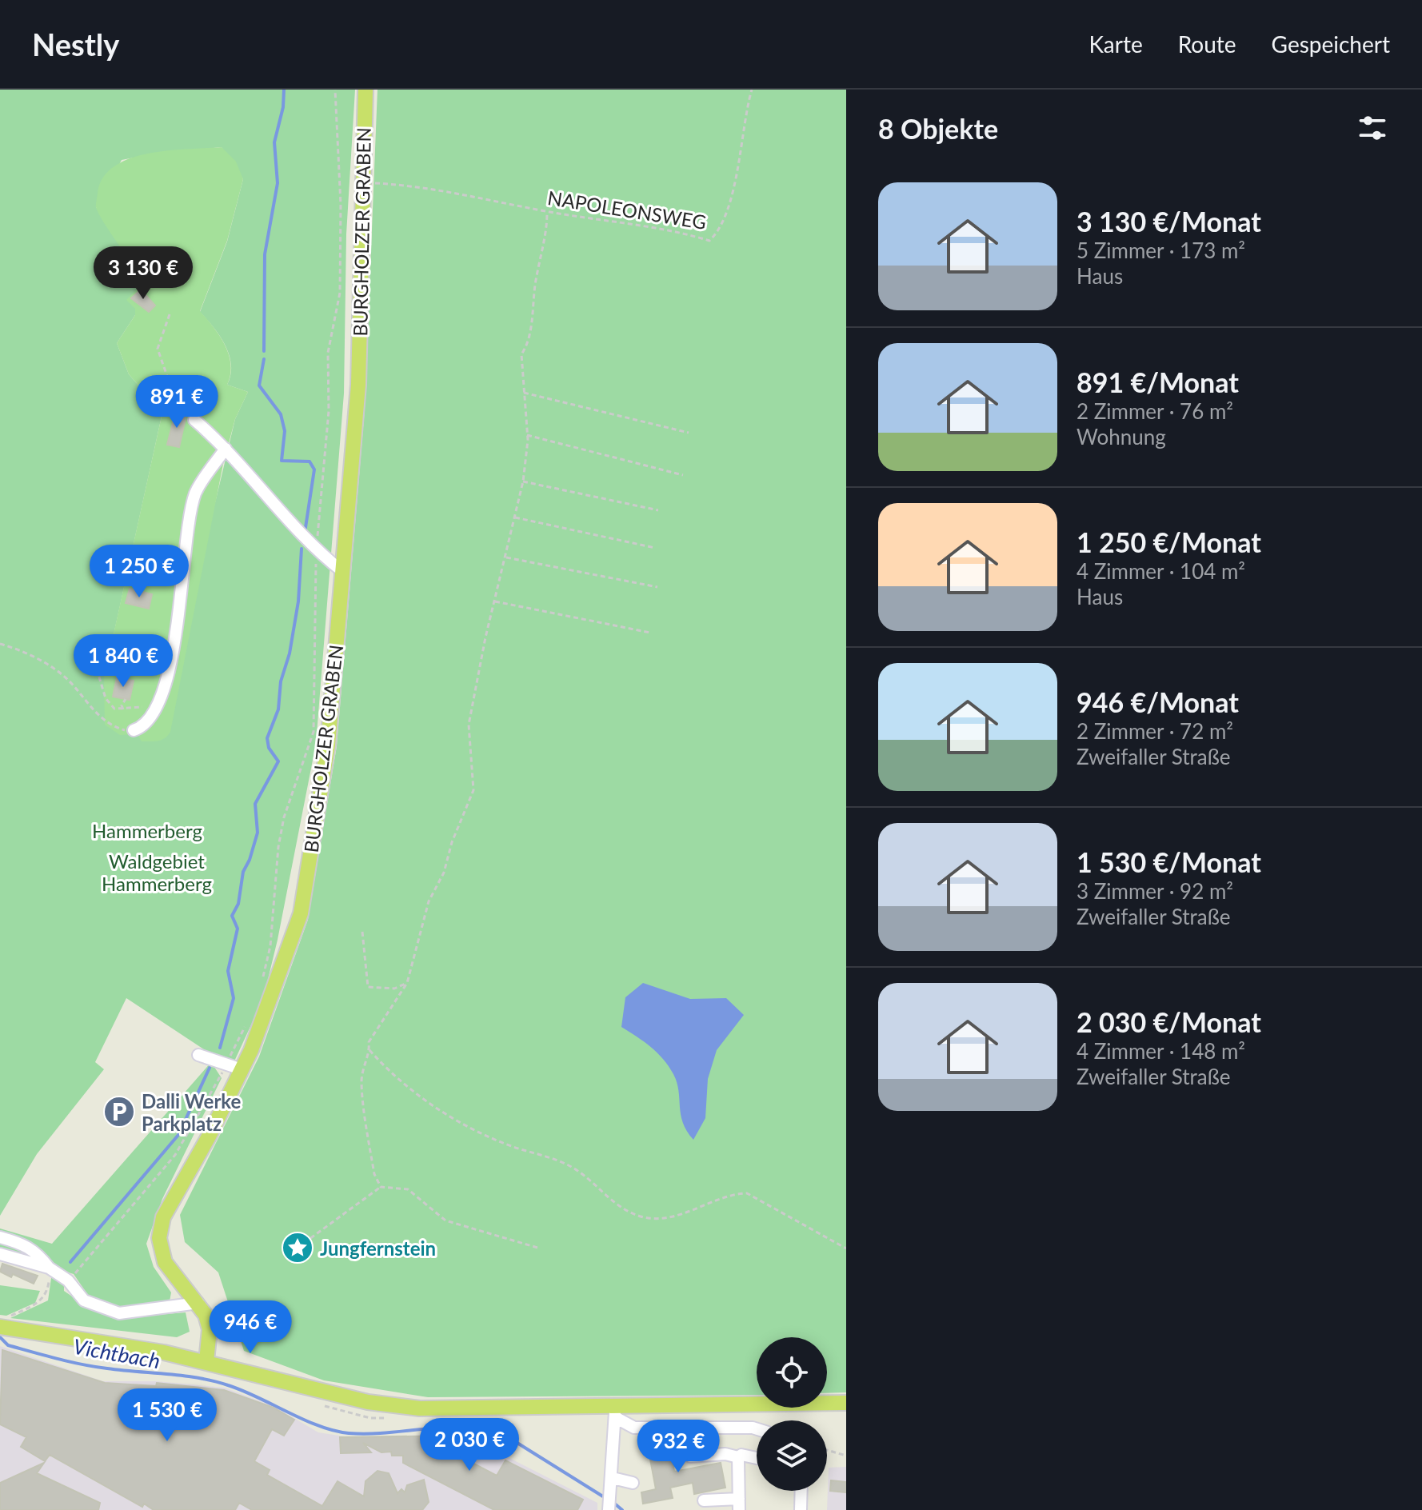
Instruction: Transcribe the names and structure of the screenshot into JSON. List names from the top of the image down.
{
  "streets": {
    "main road": ["BURGHOLZER GRABEN"],
    "path": ["NAPOLEONSWEG"]
  },
  "water": ["Vichtbach"],
  "parks": ["Hammerberg", "Waldgebiet Hammerberg"],
  "places": {
    "parking": ["Dalli Werke Parkplatz"],
    "place": ["Jungfernstein"]
  },
  "page": {
    "header": "Nestly",
    "nav": ["Karte", "Route", "Gespeichert"],
    "heading": "8 Objekte",
    "list": [
      {
        "name": "3 130 €/Monat",
        "note": "5 Zimmer · 173 m² · Haus"
      },
      {
        "name": "891 €/Monat",
        "note": "2 Zimmer · 76 m² · Wohnung"
      },
      {
        "name": "1 250 €/Monat",
        "note": "4 Zimmer · 104 m² · Haus"
      },
      {
        "name": "946 €/Monat",
        "note": "2 Zimmer · 72 m² · Zweifaller Straße"
      },
      {
        "name": "1 530 €/Monat",
        "note": "3 Zimmer · 92 m² · Zweifaller Straße"
      },
      {
        "name": "2 030 €/Monat",
        "note": "4 Zimmer · 148 m² · Zweifaller Straße"
      }
    ],
    "price": [
      "3 130 €",
      "891 €",
      "1 250 €",
      "1 840 €",
      "946 €",
      "1 530 €",
      "2 030 €",
      "932 €"
    ]
  }
}
